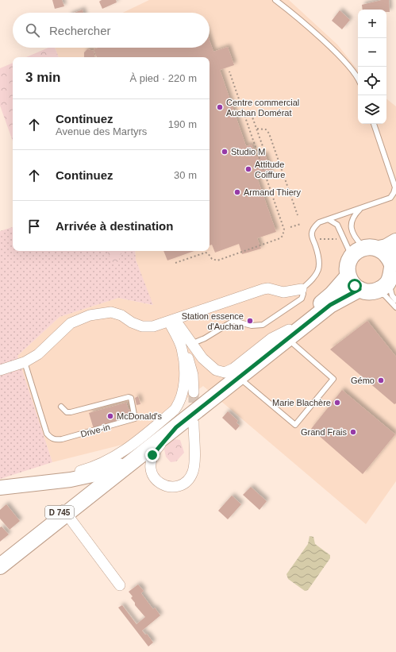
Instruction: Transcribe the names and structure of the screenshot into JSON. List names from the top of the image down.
{
  "streets": {
    "main road": ["D 745"],
    "lane": ["Drive-in"]
  },
  "places": [
    "Centre commercial Auchan Domérat",
    "Studio M",
    "Attitude Coiffure",
    "Armand Thiery",
    "Station essence d'Auchan",
    "Gémo",
    "Marie Blachère",
    "McDonald's",
    "Grand Frais"
  ],
  "page": {
    "map_buttons": ["+", "−"],
    "search": "Rechercher",
    "heading": ["3 min", "À pied · 220 m"],
    "list": [
      ["Continuez", "Avenue des Martyrs", "190 m"],
      ["Continuez", "30 m"],
      "Arrivée à destination"
    ]
  }
}
